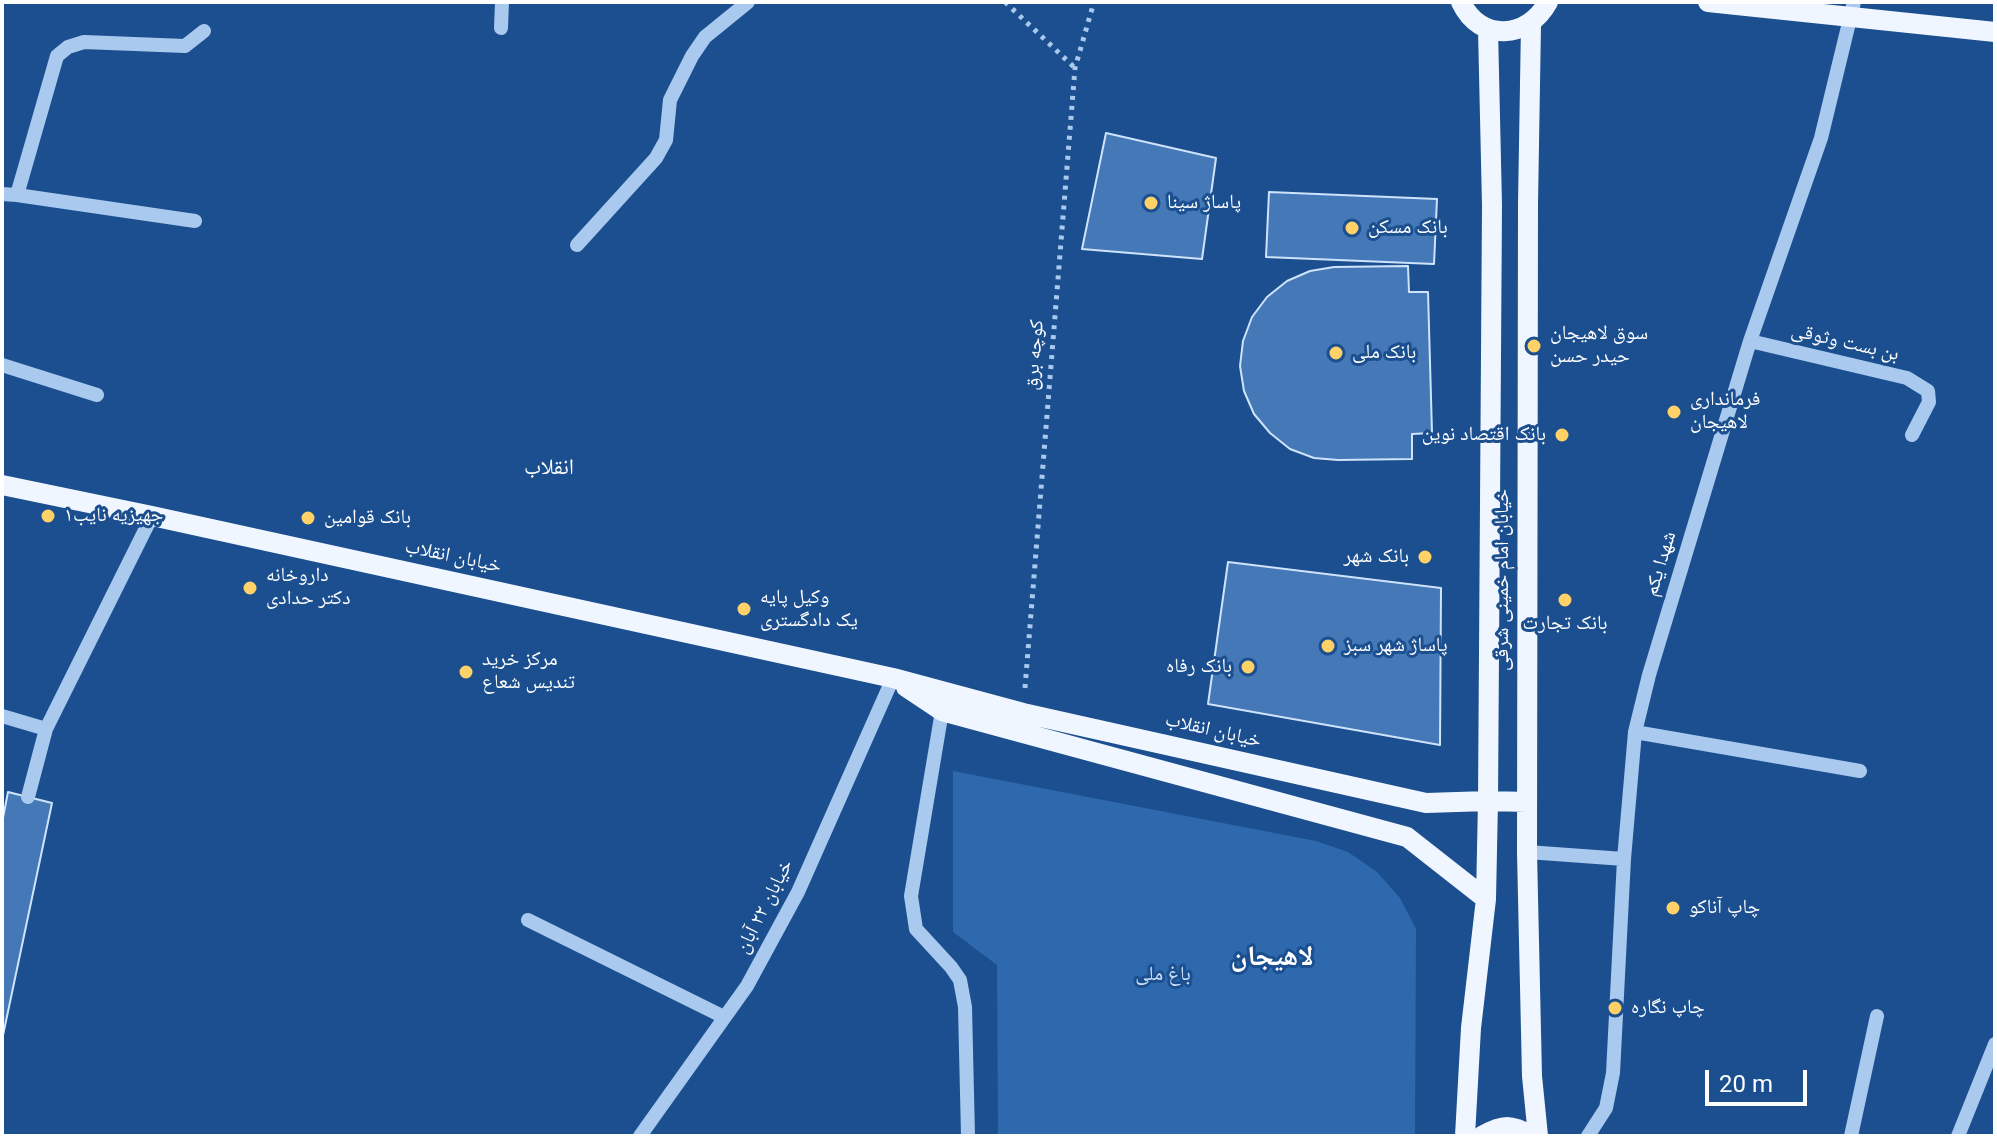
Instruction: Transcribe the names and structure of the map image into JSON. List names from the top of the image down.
{
  "streets": {
    "main road": ["خیابان انقلاب", "خیابان امام خمینی شرقی"],
    "street": ["بن بست وثوقی", "شهدا یکم", "خیابان ۲۲ آبان"],
    "path": ["کوچه برق"]
  },
  "crossings": [
    ["بن بست وثوقی", "شهدا یکم"],
    ["کوچه برق", "خیابان انقلاب"],
    ["خیابان انقلاب", "خیابان امام خمینی شرقی"],
    ["خیابان انقلاب", "خیابان ۲۲ آبان"]
  ],
  "districts": ["انقلاب", "لاهیجان"],
  "parks": ["باغ ملی"],
  "places": [
    "پاساژ سینا",
    "بانک مسکن",
    "سوق لاهيجان حيدر حسن",
    "بانک ملی",
    "فرمانداری لاهیجان",
    "بانک اقتصاد نوین",
    "جهیزیه نایب۱",
    "بانک قوامین",
    "بانک شهر",
    "داروخانه دکتر حدادی",
    "بانک تجارت",
    "وکیل پایه یک دادگستری",
    "پاساژ شهر سبز",
    "بانک رفاه",
    "مرکز خرید تندیس شعاع",
    "چاپ آناکو",
    "چاپ نگاره"
  ],
  "scale_bar": "20 m"
}
